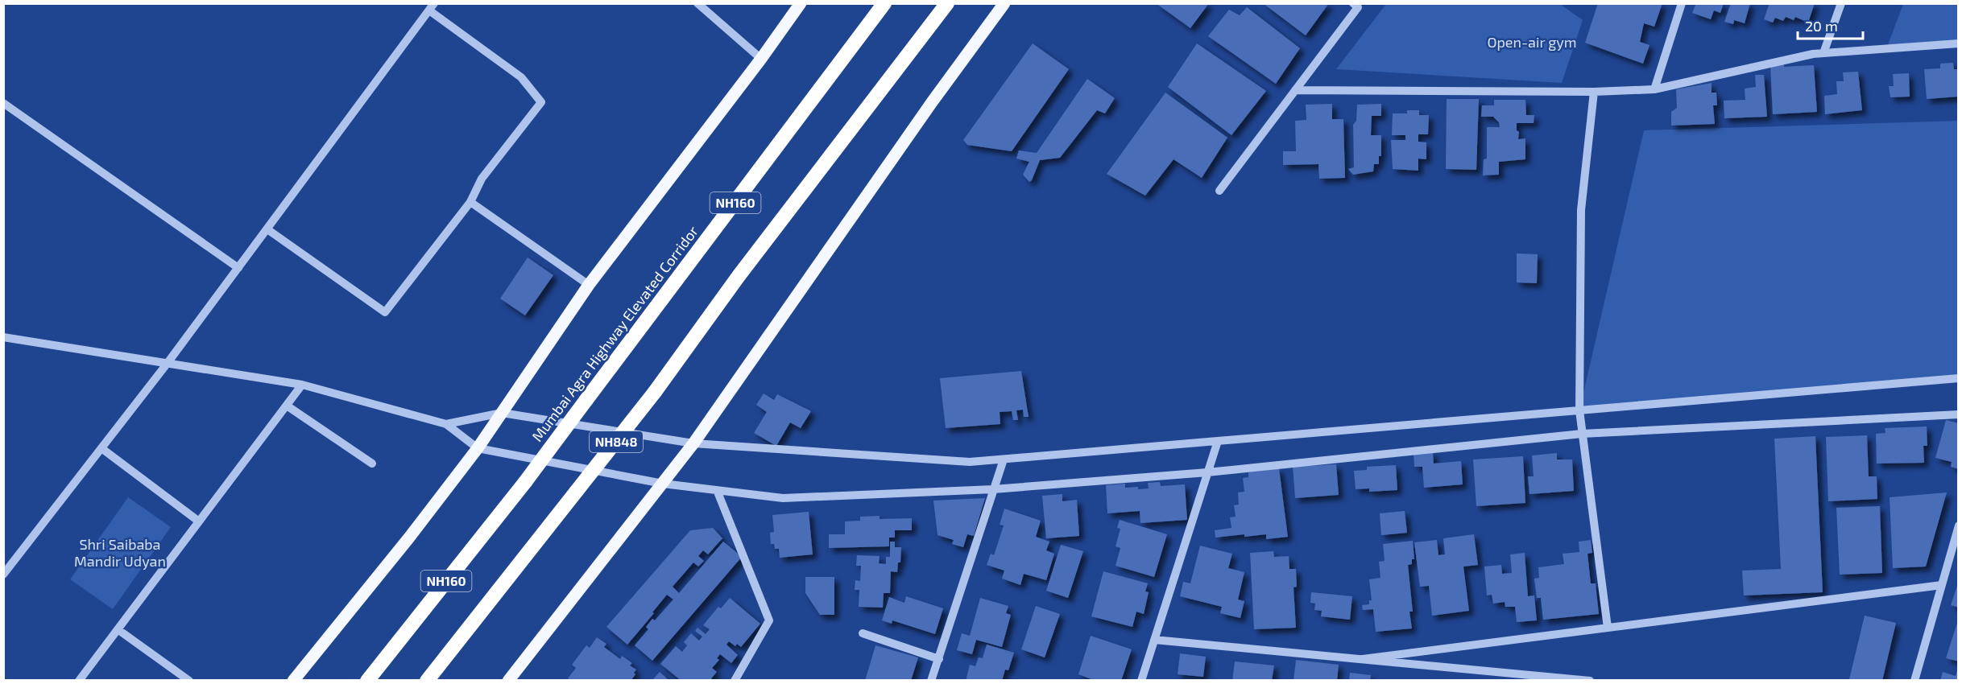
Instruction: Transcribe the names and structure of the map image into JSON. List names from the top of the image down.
{
  "streets": {
    "highway": ["NH160", "Mumbai Agra Highway Elevated Corridor", "NH848"]
  },
  "crossings": [
    ["NH160", "NH848"]
  ],
  "parks": ["Open-air gym", "Shri Saibaba Mandir Udyan"],
  "scale_bar": "20 m"
}
